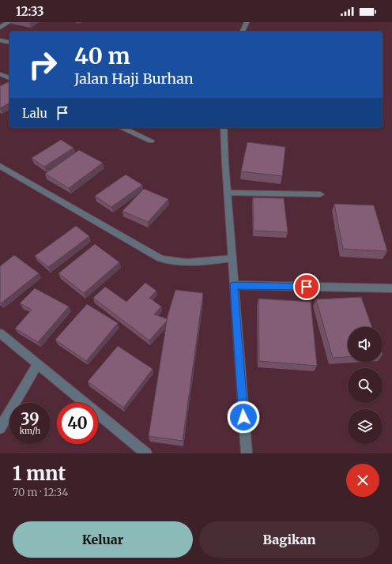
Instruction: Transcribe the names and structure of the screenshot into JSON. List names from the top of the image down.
{
  "page": {
    "status": "12:33",
    "turn": ["40 m", "Jalan Haji Burhan"],
    "then": "Lalu",
    "speed": "39 km/h",
    "limit": "40",
    "heading": ["1 mnt", "70 m · 12:34"],
    "buttons": ["Keluar", "Bagikan"]
  }
}
